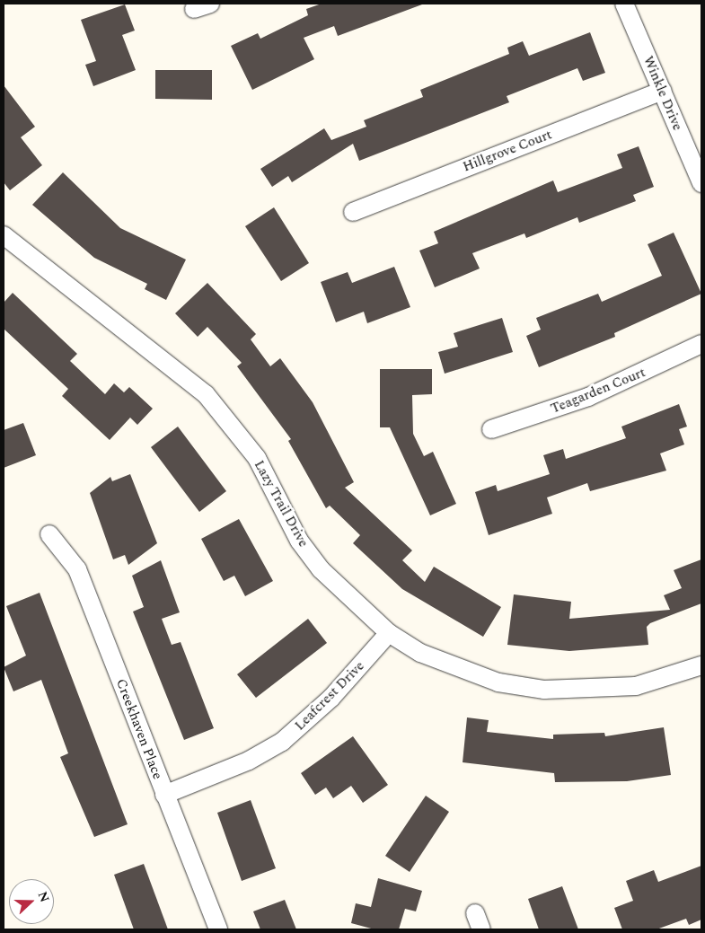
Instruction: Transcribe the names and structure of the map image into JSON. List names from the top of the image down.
{
  "streets": {
    "street": [
      "Winkle Drive",
      "Hillgrove Court",
      "Teagarden Court",
      "Lazy Trail Drive",
      "Leafcrest Drive",
      "Creekhaven Place"
    ]
  },
  "crossings": [
    ["Winkle Drive", "Hillgrove Court"],
    ["Lazy Trail Drive", "Leafcrest Drive"],
    ["Leafcrest Drive", "Creekhaven Place"]
  ],
  "north": "right"
}
